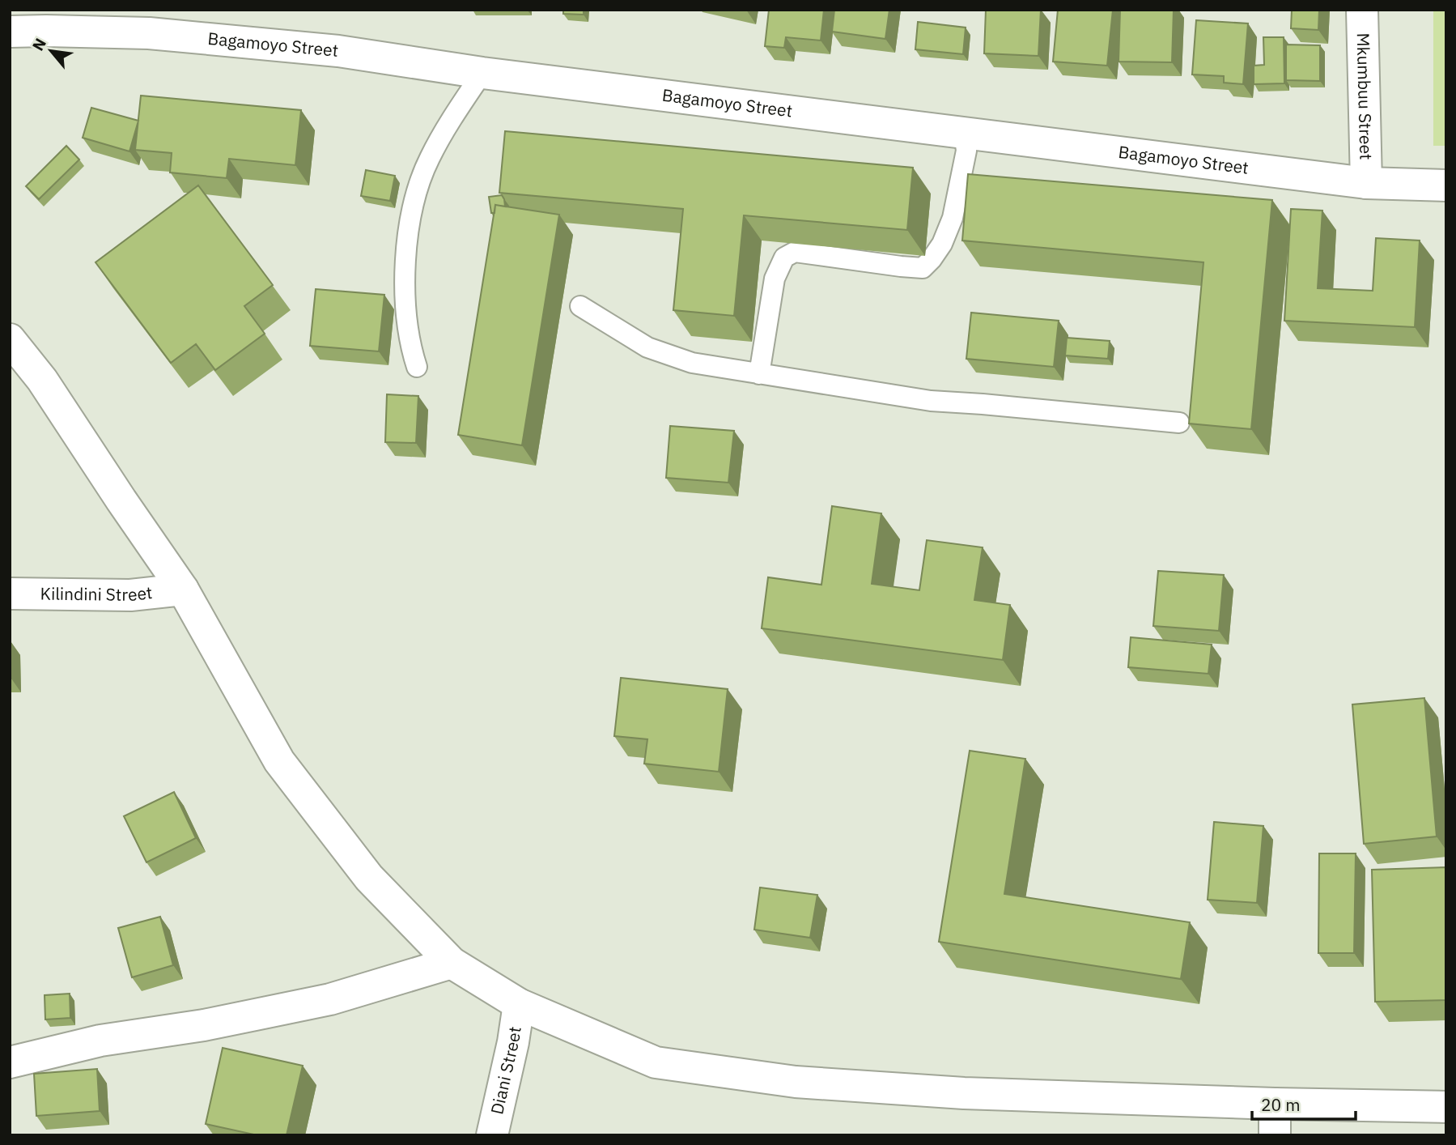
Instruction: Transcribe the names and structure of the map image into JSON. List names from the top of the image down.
{
  "streets": {
    "main road": [
      "Bagamoyo Street",
      "Mkumbuu Street",
      "Kilindini Street",
      "Diani Street"
    ]
  },
  "crossings": [
    ["Bagamoyo Street", "Mkumbuu Street"]
  ],
  "scale_bar": "20 m",
  "north": "top left"
}
